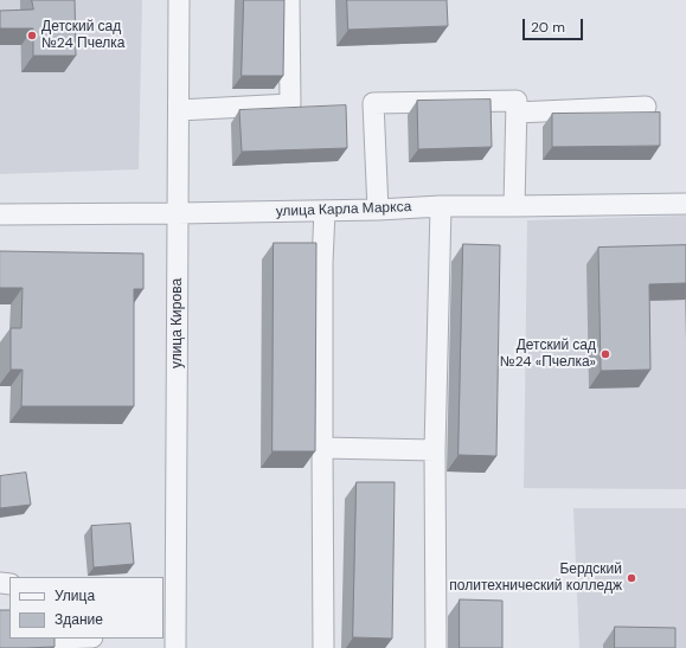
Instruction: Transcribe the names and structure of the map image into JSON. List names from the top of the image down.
{
  "streets": {
    "street": ["улица Карла Маркса", "улица Кирова"]
  },
  "crossings": [
    ["улица Карла Маркса", "улица Кирова"]
  ],
  "places": ["Детский сад №24 Пчелка", "Детский сад №24 «Пчелка»", "Бердский политехнический колледж"],
  "legend": ["Улица", "Здание"],
  "scale_bar": "20 m"
}
